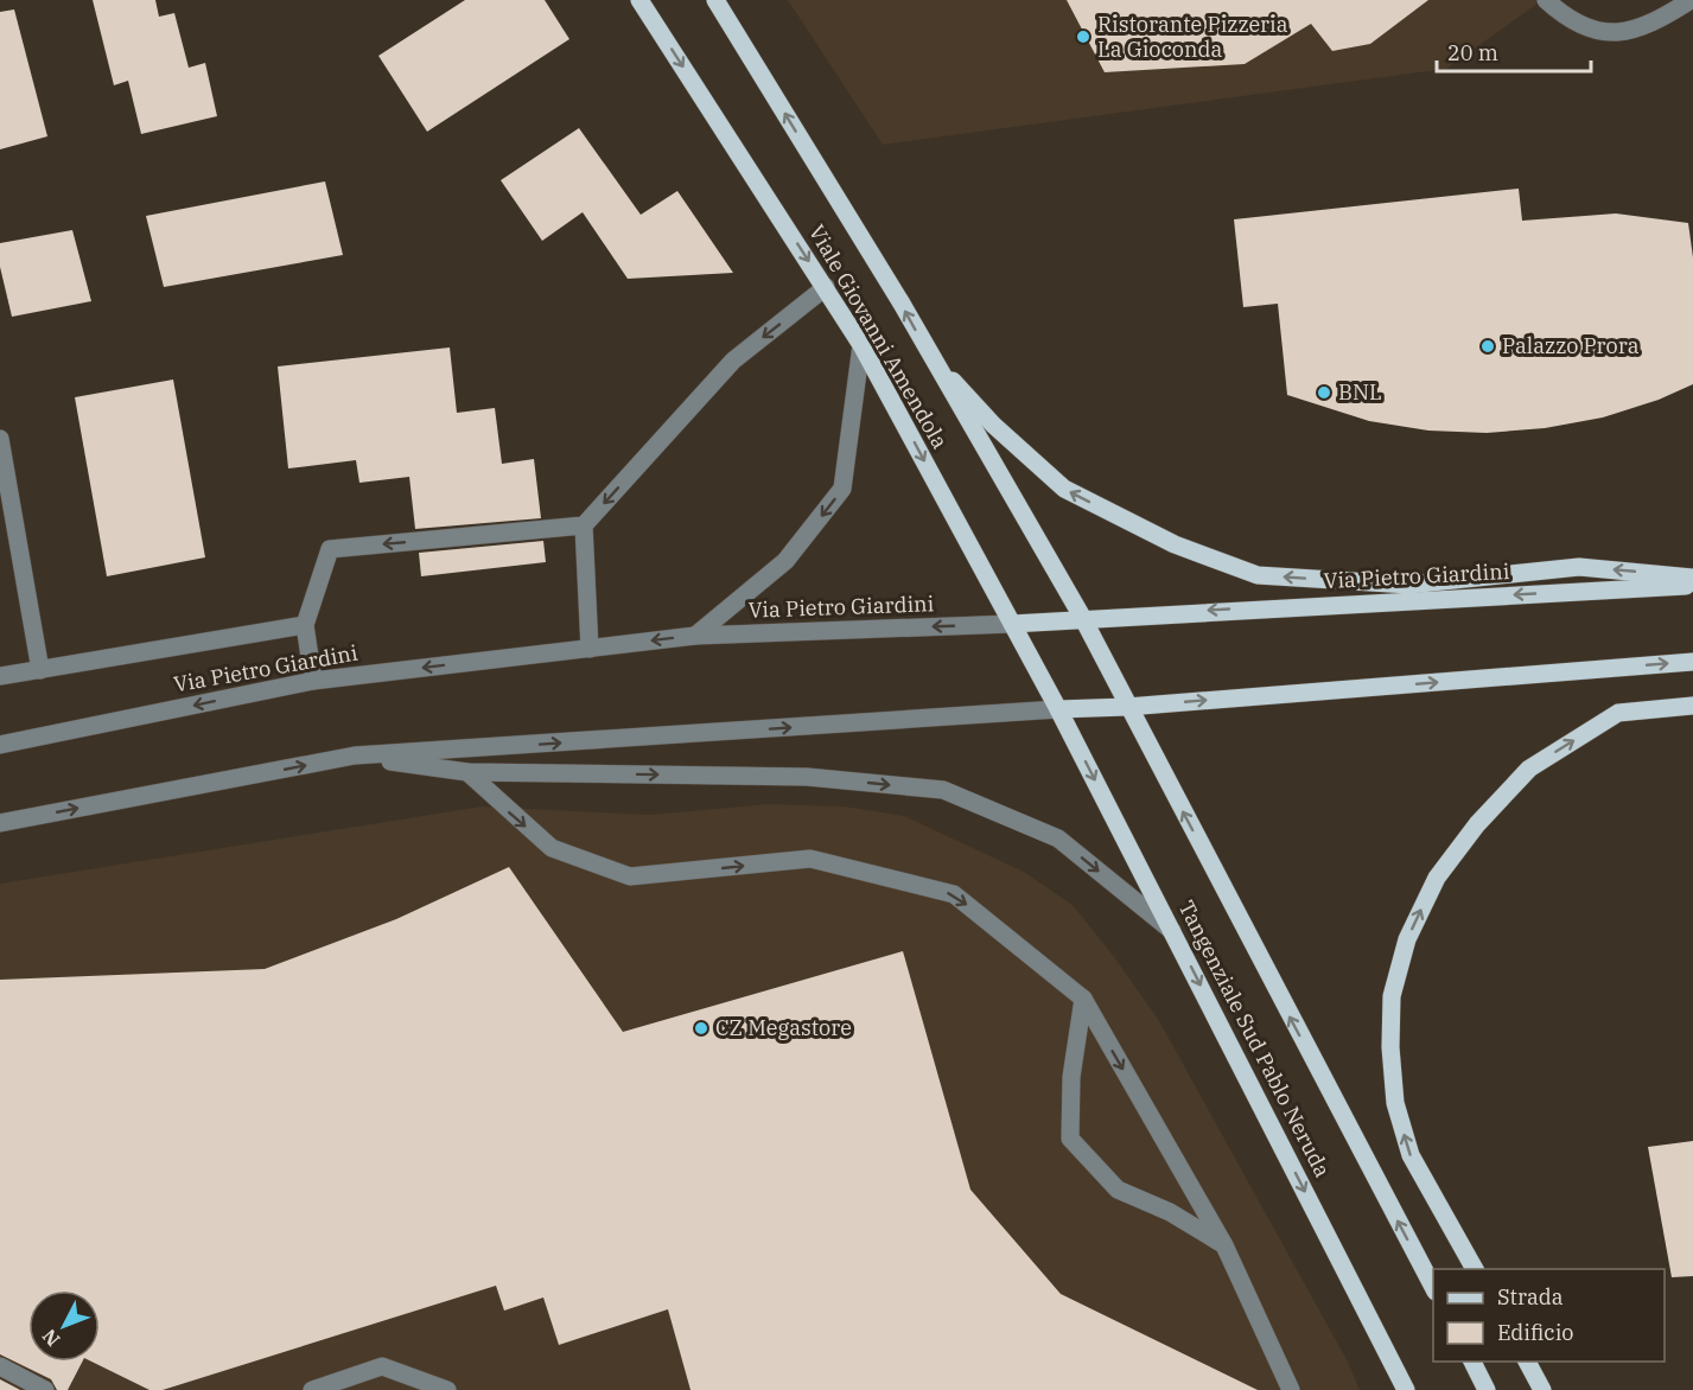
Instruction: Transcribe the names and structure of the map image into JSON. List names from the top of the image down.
{
  "streets": {
    "main road": ["Viale Giovanni Amendola", "Via Pietro Giardini", "Tangenziale Sud Pablo Neruda"]
  },
  "crossings": [
    ["Viale Giovanni Amendola", "Via Pietro Giardini"],
    ["Viale Giovanni Amendola", "Tangenziale Sud Pablo Neruda"],
    ["Via Pietro Giardini", "Tangenziale Sud Pablo Neruda"]
  ],
  "places": [
    "Ristorante Pizzeria La Gioconda",
    "Palazzo Prora",
    "BNL",
    "CZ Megastore"
  ],
  "legend": ["Strada", "Edificio"],
  "scale_bar": "20 m",
  "north": "bottom left"
}
